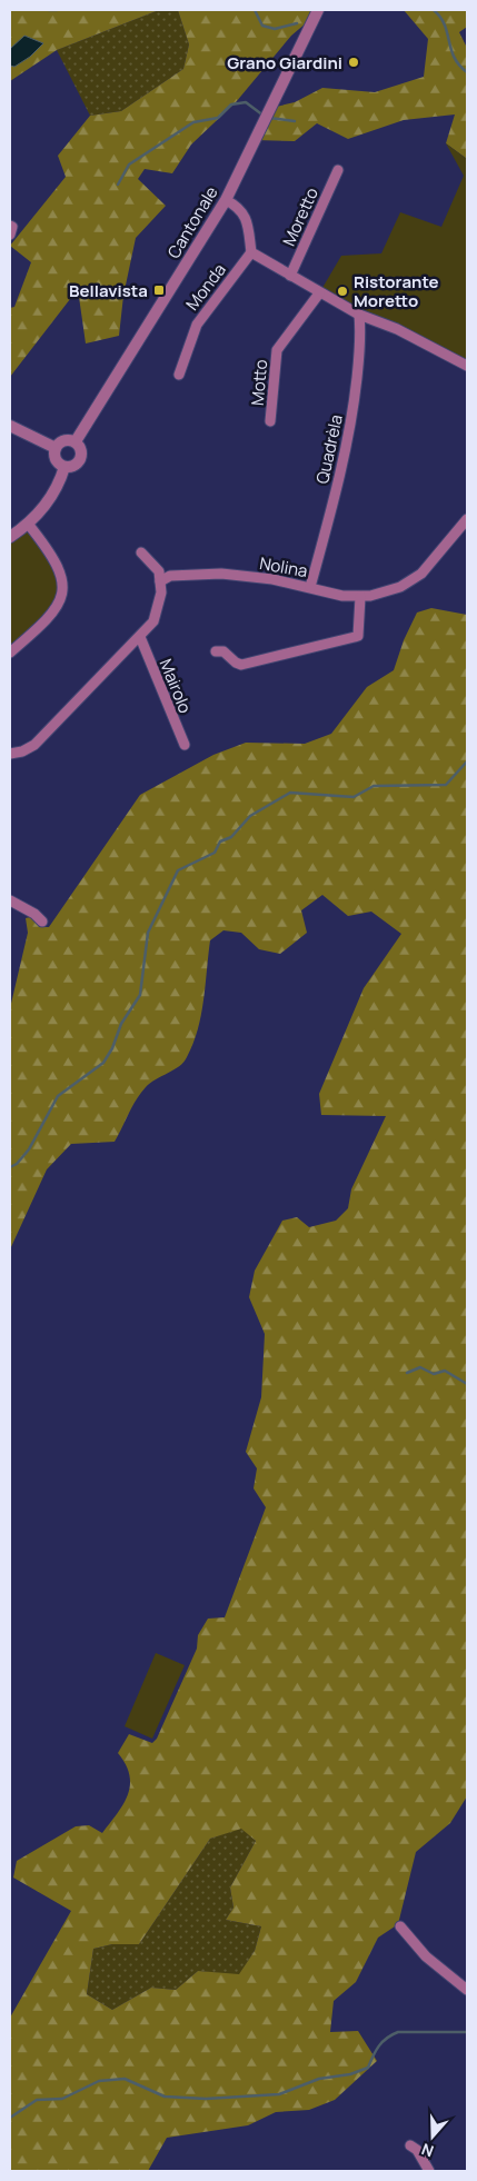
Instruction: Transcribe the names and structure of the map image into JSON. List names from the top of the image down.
{
  "streets": {
    "street": [
      "Moretto",
      "Cantonale",
      "Monda",
      "Motto",
      "Quadrèla",
      "Nolina",
      "Mairolo"
    ]
  },
  "crossings": [
    ["Moretto", "Monda"],
    ["Moretto", "Motto"],
    ["Moretto", "Quadrèla"],
    ["Quadrèla", "Nolina"]
  ],
  "places": {
    "other": ["Grano Giardini", "Ristorante Moretto"],
    "transit": ["Bellavista"]
  },
  "north": "bottom"
}
